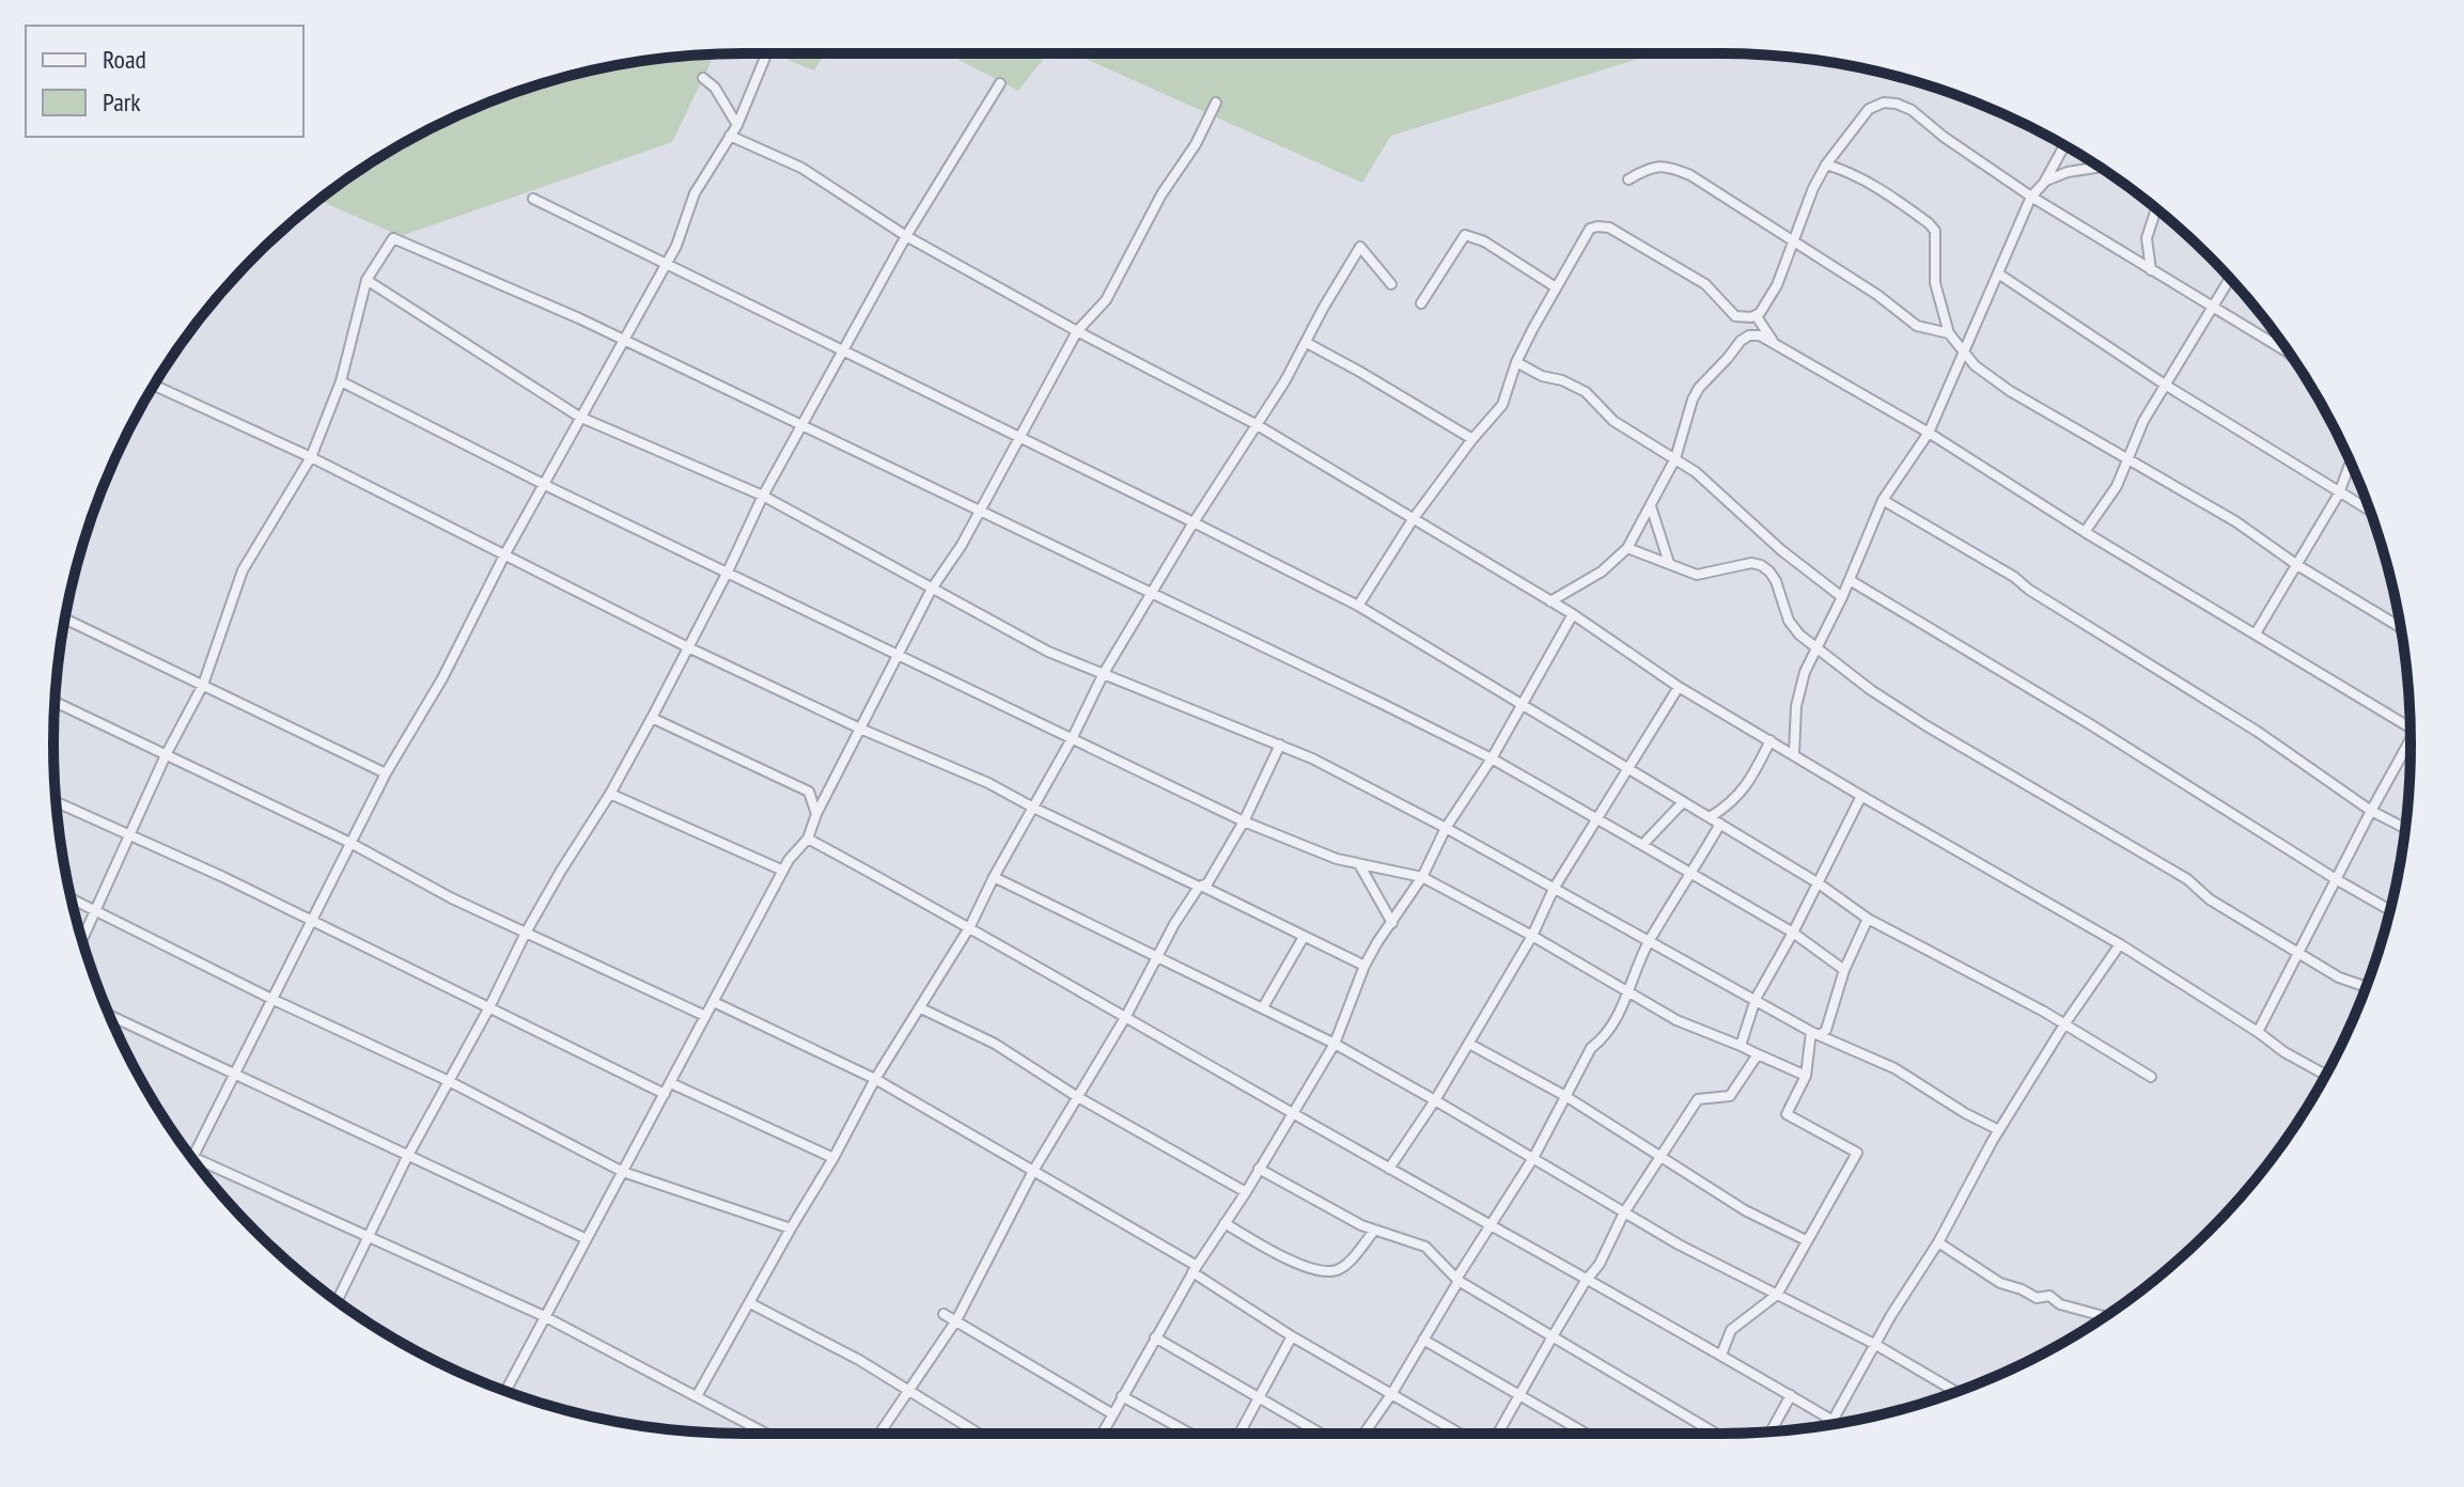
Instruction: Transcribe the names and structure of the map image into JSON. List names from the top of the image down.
{
  "legend": ["Road", "Park"]
}
